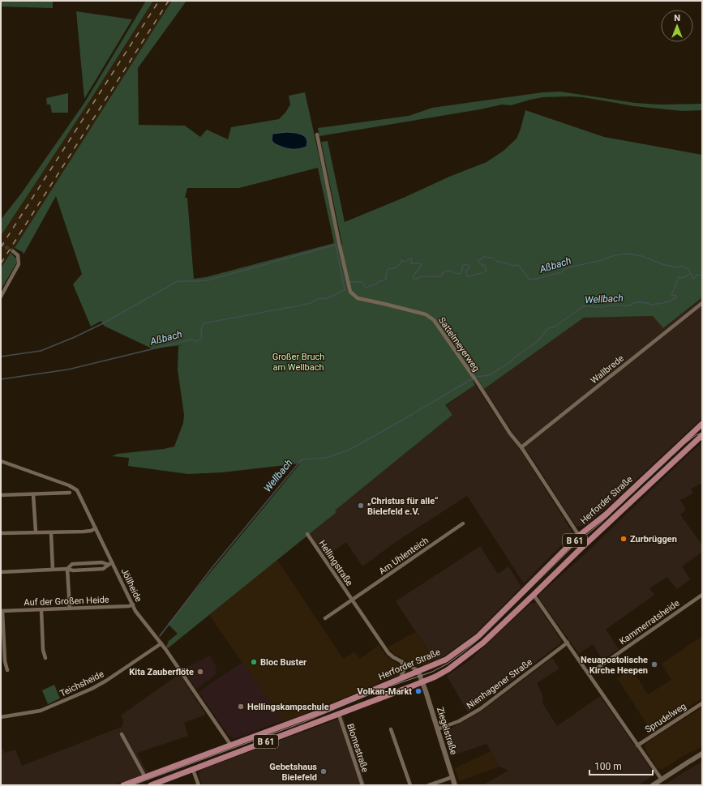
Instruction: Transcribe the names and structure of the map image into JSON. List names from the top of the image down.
{
  "streets": {
    "main road": ["Herforder Straße", "B 61"],
    "street": [
      "Sattelmeyerweg",
      "Wallbrede",
      "Am Uhlenteich",
      "Hellingstraße",
      "Jöllheide",
      "Auf der Großen Heide",
      "Kammerratsheide",
      "Teichsheide",
      "Nienhagener Straße",
      "Sprudelweg",
      "Ziegelstraße",
      "Blomestraße"
    ]
  },
  "crossings": [
    ["Sattelmeyerweg", "Wallbrede"],
    ["Sattelmeyerweg", "Herforder Straße"],
    ["Herforder Straße", "Hellingstraße"],
    ["Herforder Straße", "Jöllheide"],
    ["Herforder Straße", "Ziegelstraße"],
    ["Herforder Straße", "Blomestraße"],
    ["Am Uhlenteich", "Hellingstraße"],
    ["Hellingstraße", "Ziegelstraße"],
    ["Jöllheide", "Auf der Großen Heide"],
    ["Jöllheide", "Teichsheide"],
    ["Nienhagener Straße", "Ziegelstraße"]
  ],
  "water": ["Aßbach", "Wellbach"],
  "parks": ["Großer Bruch am Wellbach"],
  "places": [
    "„Christus für alle“ Bielefeld e.V.",
    "Zurbrüggen",
    "Bloc Buster",
    "Neuapostolische Kirche Heepen",
    "Kita Zauberflöte",
    "Volkan-Markt",
    "Hellingskampschule",
    "Gebetshaus Bielefeld"
  ],
  "scale_bar": "100 m",
  "north": "top"
}
